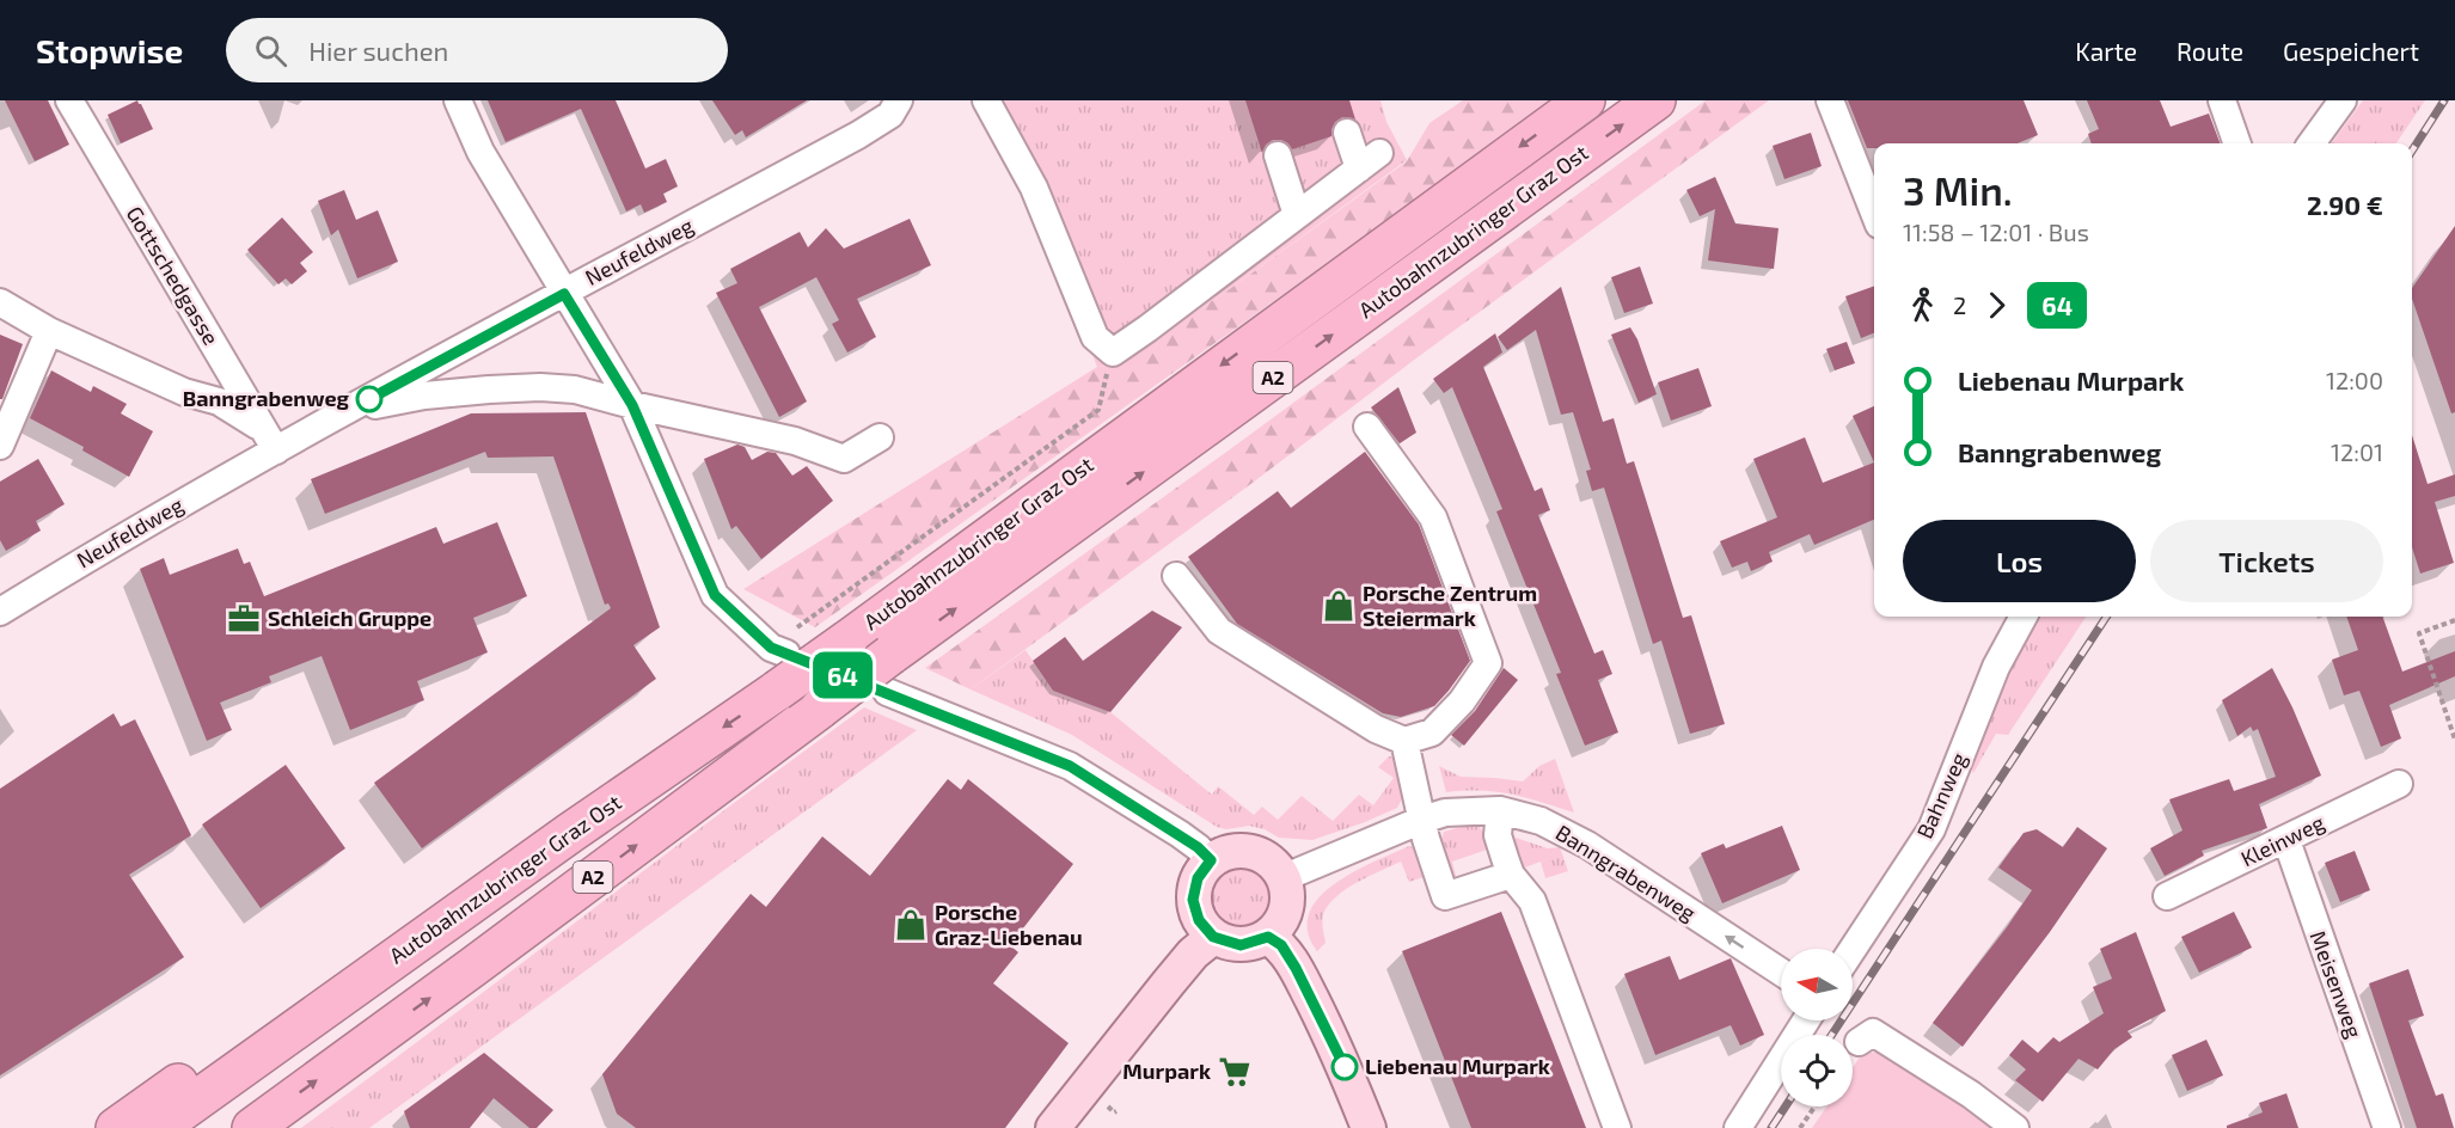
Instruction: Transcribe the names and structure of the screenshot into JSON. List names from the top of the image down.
{
  "streets": {
    "highway": ["Autobahnzubringer Graz Ost", "A2"],
    "street": [
      "Neufeldweg",
      "Gottschedgasse",
      "Bahnweg",
      "Kleinweg",
      "Banngrabenweg",
      "Meisenweg"
    ]
  },
  "crossings": [
    ["Neufeldweg", "Gottschedgasse"],
    ["Kleinweg", "Meisenweg"]
  ],
  "one_way": ["Banngrabenweg"],
  "places": {
    "other": ["Banngrabenweg", "Liebenau Murpark"],
    "shop": ["Porsche Zentrum Steiermark", "Porsche Graz-Liebenau"],
    "office": ["Schleich Gruppe"],
    "supermarket": ["Murpark"]
  },
  "lines": ["bus line 64"],
  "north": "left",
  "page": {
    "header": "Stopwise",
    "search": "Hier suchen",
    "nav": ["Karte", "Route", "Gespeichert"],
    "on_map": "64",
    "heading": ["3 Min.", "11:58 – 12:01 · Bus", "2.90 €"],
    "legs": ["2", "64"],
    "list": [
      {
        "name": "Liebenau Murpark",
        "value": "12:00"
      },
      {
        "name": "Banngrabenweg",
        "value": "12:01"
      }
    ],
    "buttons": ["Los", "Tickets"]
  }
}
